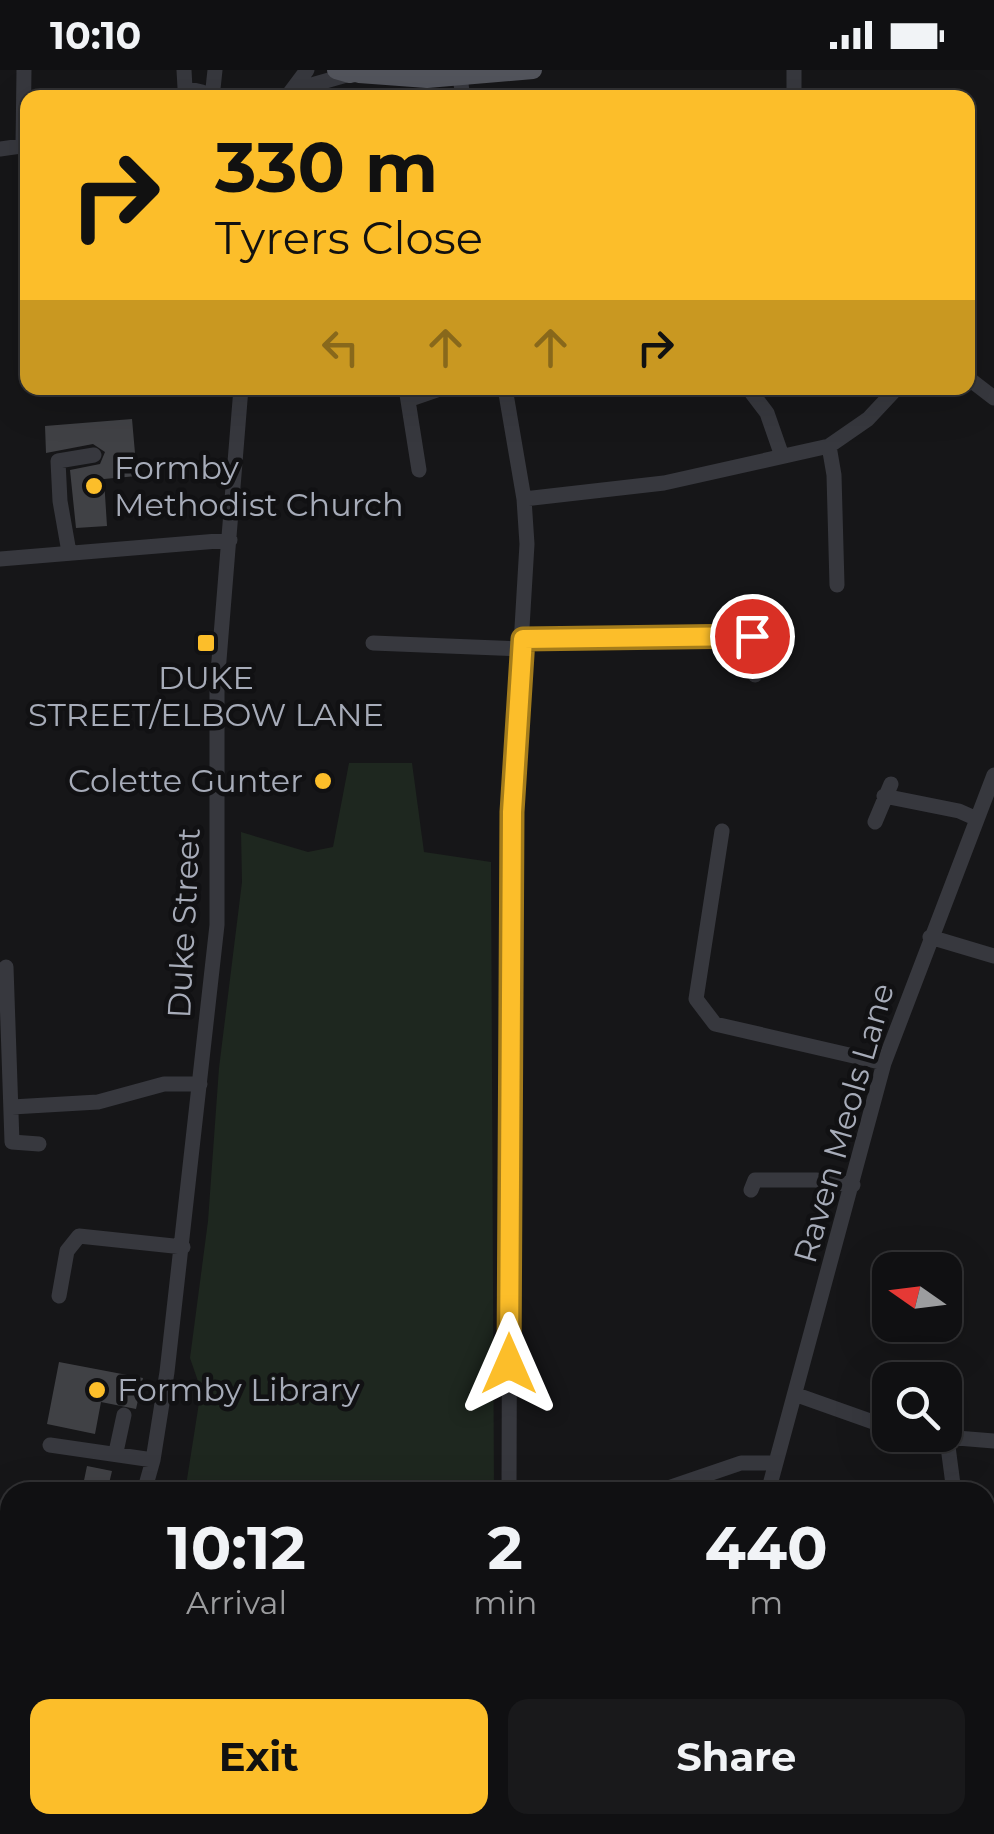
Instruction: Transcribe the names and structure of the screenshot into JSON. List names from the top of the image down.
{
  "streets": {
    "street": ["Duke Street", "Raven Meols Lane"]
  },
  "places": {
    "other": ["Formby Methodist Church", "Colette Gunter", "Formby Library"],
    "transit": ["DUKE STREET/ELBOW LANE"]
  },
  "north": "left",
  "page": {
    "status": "10:10",
    "turn": ["330 m", "Tyrers Close"],
    "eta": [
      "10:12",
      "Arrival",
      "2",
      "min",
      "440",
      "m"
    ],
    "buttons": ["Exit", "Share"]
  }
}
